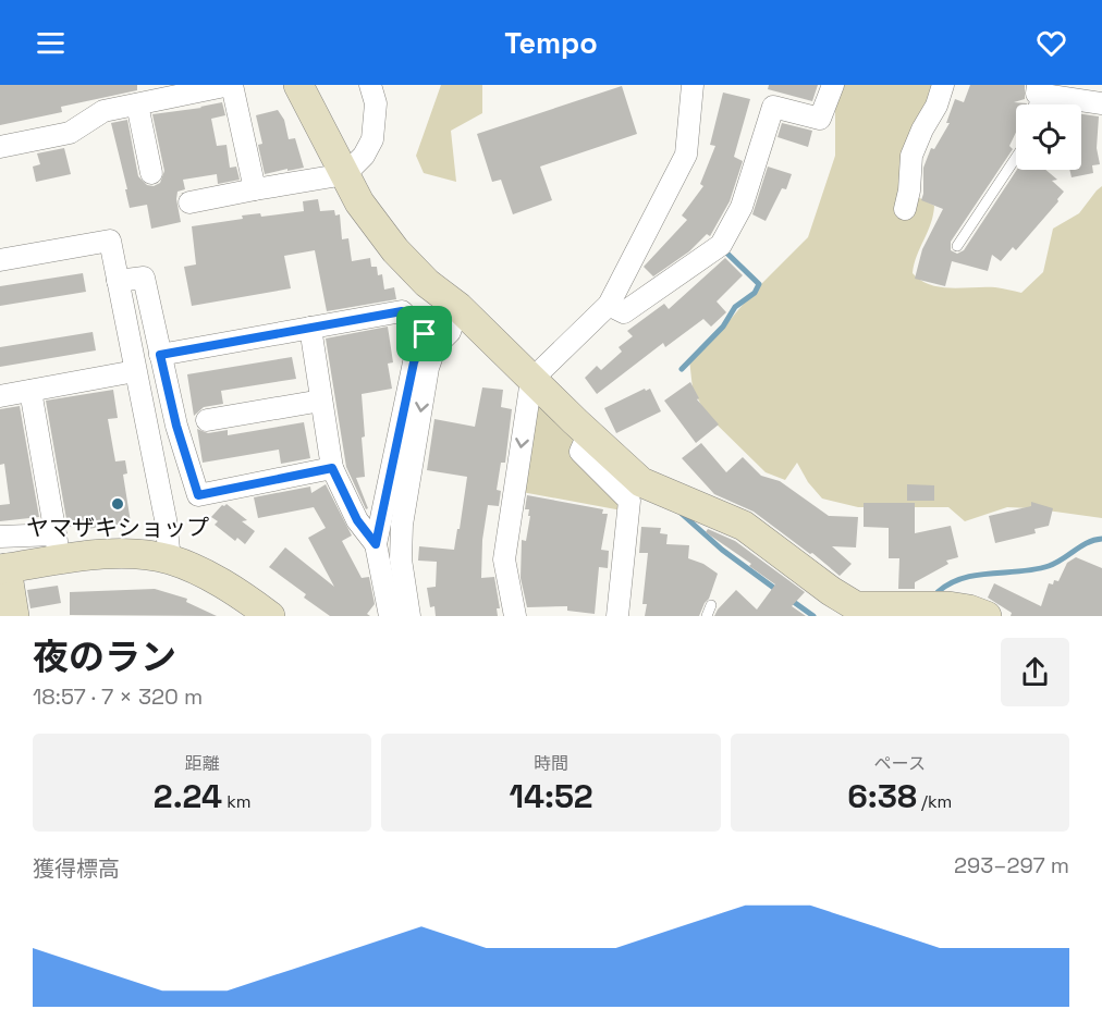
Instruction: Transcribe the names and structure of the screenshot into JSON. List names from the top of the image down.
{
  "places": ["ヤマザキショップ"],
  "page": {
    "header": "Tempo",
    "heading": ["夜のラン", "18:57 · 7 × 320 m"],
    "stats": [
      ["距離", "2.24 km"],
      ["時間", "14:52"],
      ["ペース", "6:38 /km"]
    ],
    "chart": ["獲得標高", "293–297 m"]
  }
}
